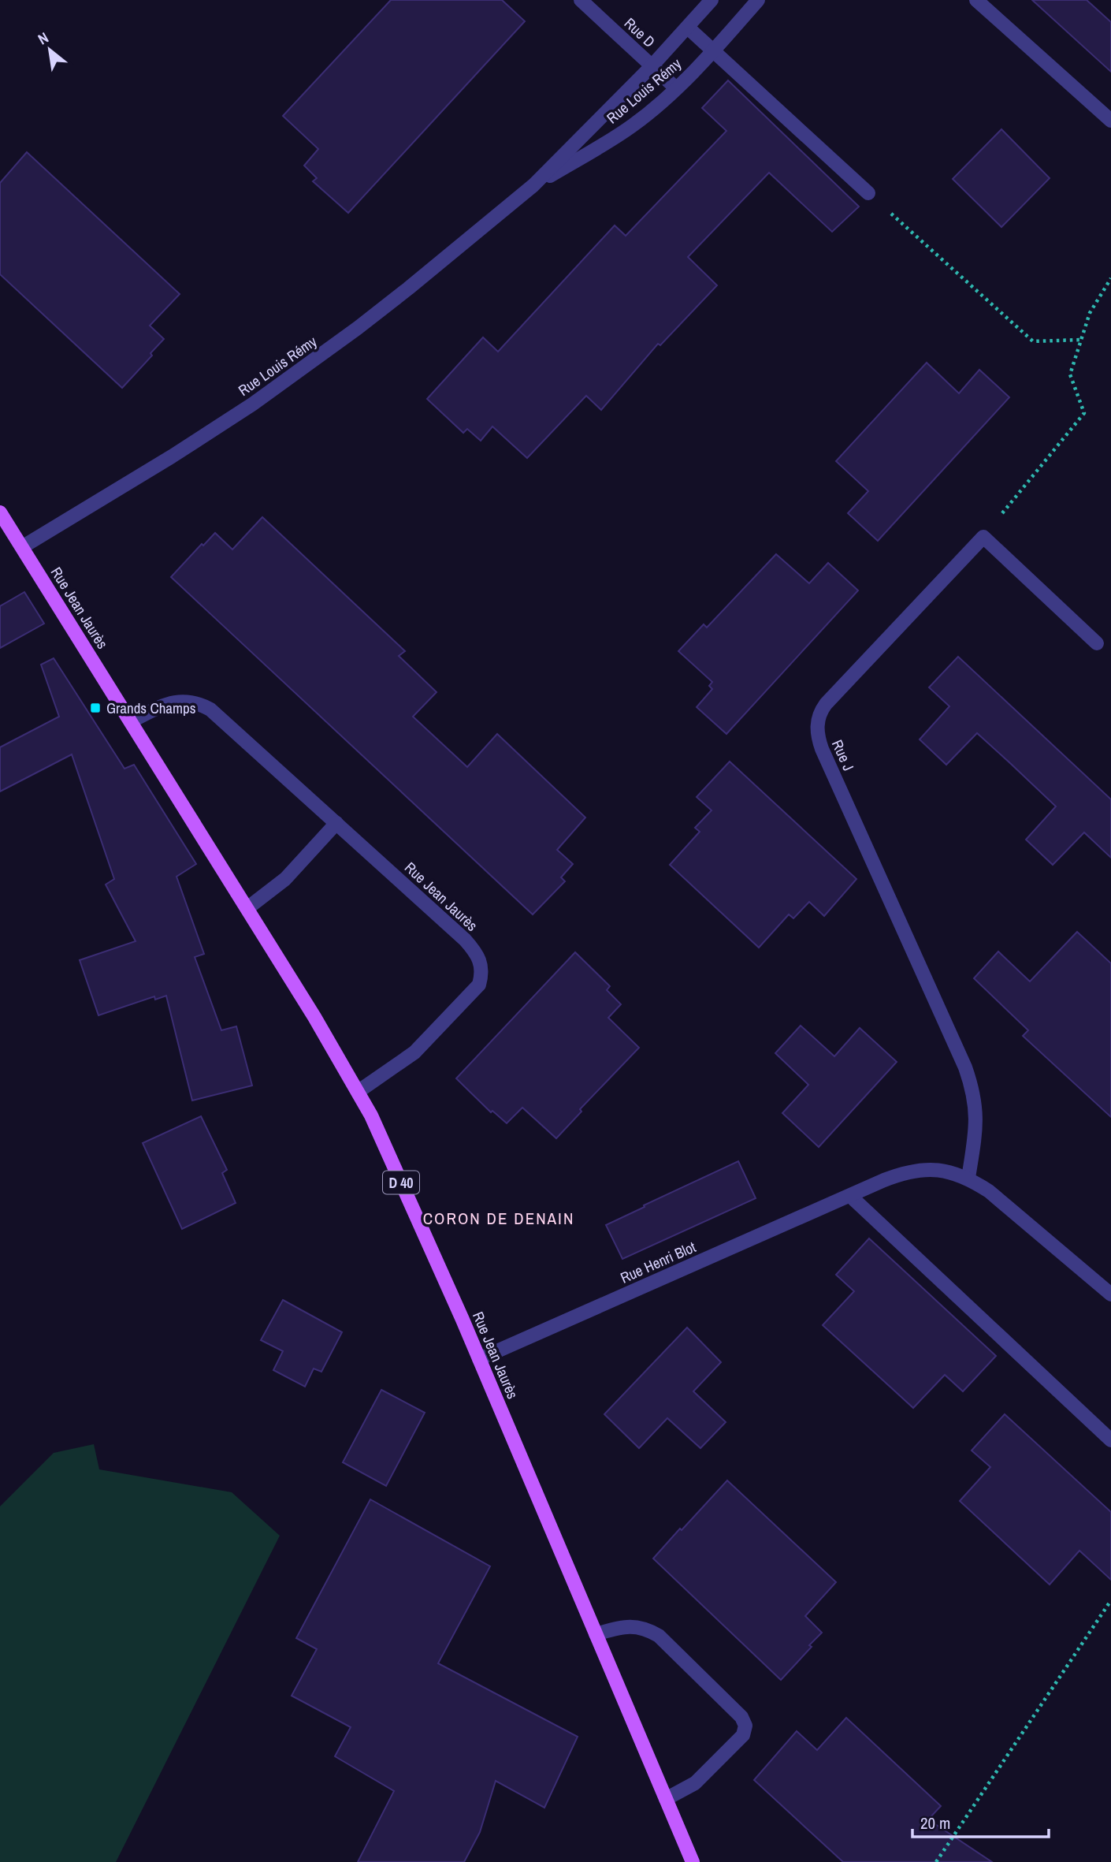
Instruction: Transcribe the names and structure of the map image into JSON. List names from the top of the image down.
{
  "streets": {
    "main road": ["Rue Jean Jaurès", "D 40"],
    "street": [
      "Rue D",
      "Rue Louis Rémy",
      "Rue J",
      "Rue Henri Blot"
    ]
  },
  "crossings": [
    ["Rue D", "Rue Louis Rémy"],
    ["Rue Louis Rémy", "Rue Jean Jaurès"],
    ["Rue Jean Jaurès", "Rue Henri Blot"],
    ["Rue J", "Rue Henri Blot"]
  ],
  "districts": ["CORON DE DENAIN"],
  "places": {
    "transit": ["Grands Champs"]
  },
  "scale_bar": "20 m",
  "north": "top left"
}
